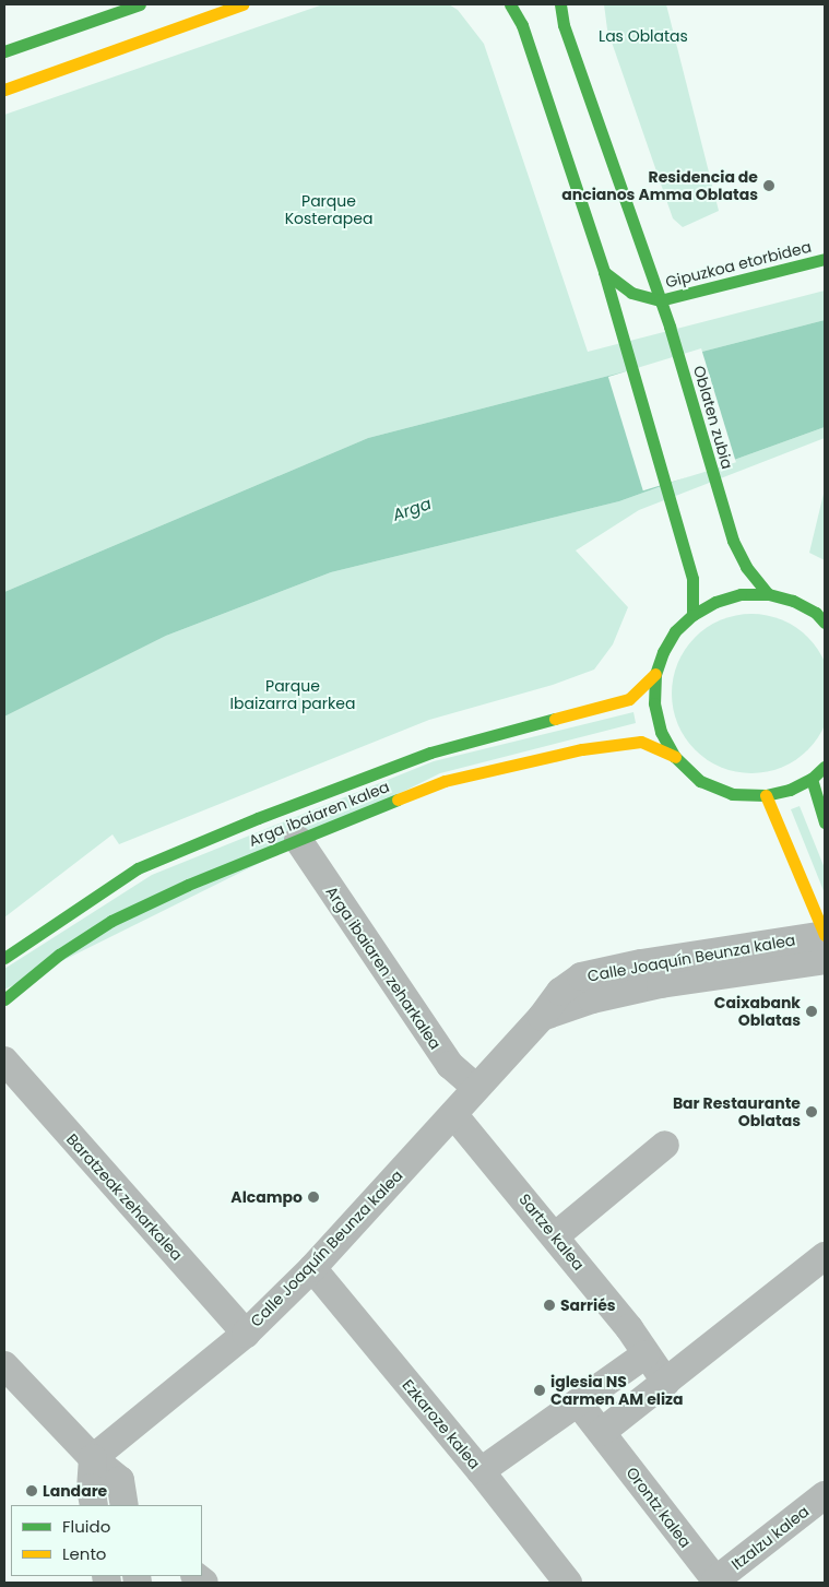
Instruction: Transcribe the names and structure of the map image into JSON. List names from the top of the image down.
{
  "streets": {
    "street": [
      "Gipuzkoa etorbidea",
      "Oblaten zubia",
      "Arga ibaiaren kalea",
      "Calle Joaquín Beunza kalea",
      "Arga ibaiaren zeharkalea",
      "Baratzeak zeharkalea",
      "Sartze kalea",
      "Ezkaroze kalea",
      "Orontz kalea",
      "Itzalzu kalea"
    ]
  },
  "crossings": [
    ["Gipuzkoa etorbidea", "Oblaten zubia"],
    ["Arga ibaiaren kalea", "Arga ibaiaren zeharkalea"],
    ["Calle Joaquín Beunza kalea", "Arga ibaiaren zeharkalea"],
    ["Calle Joaquín Beunza kalea", "Baratzeak zeharkalea"],
    ["Calle Joaquín Beunza kalea", "Sartze kalea"],
    ["Calle Joaquín Beunza kalea", "Ezkaroze kalea"],
    ["Orontz kalea", "Itzalzu kalea"]
  ],
  "water": ["Arga"],
  "parks": ["Las Oblatas", "Parque Kosterapea", "Parque Ibaizarra parkea"],
  "places": [
    "Residencia de ancianos Amma Oblatas",
    "Caixabank Oblatas",
    "Bar Restaurante Oblatas",
    "Alcampo",
    "Sarriés",
    "iglesia NS Carmen AM eliza",
    "Landare"
  ],
  "legend": ["Fluido", "Lento"]
}
